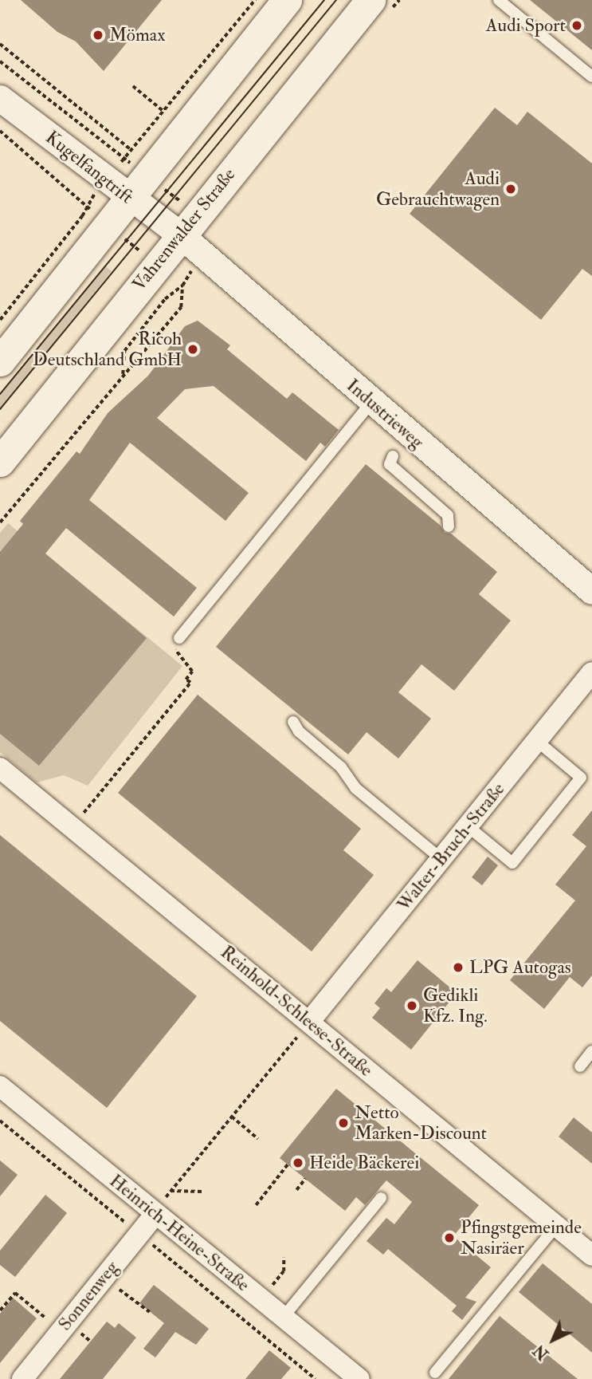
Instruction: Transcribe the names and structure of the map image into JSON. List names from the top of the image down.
{
  "streets": {
    "main road": ["Vahrenwalder Straße"],
    "street": [
      "Kugelfangtrift",
      "Industrieweg",
      "Walter-Bruch-Straße",
      "Reinhold-Schleese-Straße",
      "Heinrich-Heine-Straße",
      "Sonnenweg"
    ]
  },
  "crossings": [
    ["Kugelfangtrift", "Vahrenwalder Straße"],
    ["Kugelfangtrift", "Industrieweg"],
    ["Vahrenwalder Straße", "Industrieweg"],
    ["Walter-Bruch-Straße", "Reinhold-Schleese-Straße"],
    ["Heinrich-Heine-Straße", "Sonnenweg"]
  ],
  "places": [
    "Audi Sport",
    "Mömax",
    "Audi Gebrauchtwagen",
    "Ricoh Deutschland GmbH",
    "LPG Autogas",
    "Gedikli Kfz. Ing.",
    "Netto Marken-Discount",
    "Heide Bäckerei",
    "Pfingstgemeinde Nasiräer"
  ],
  "north": "bottom left"
}
